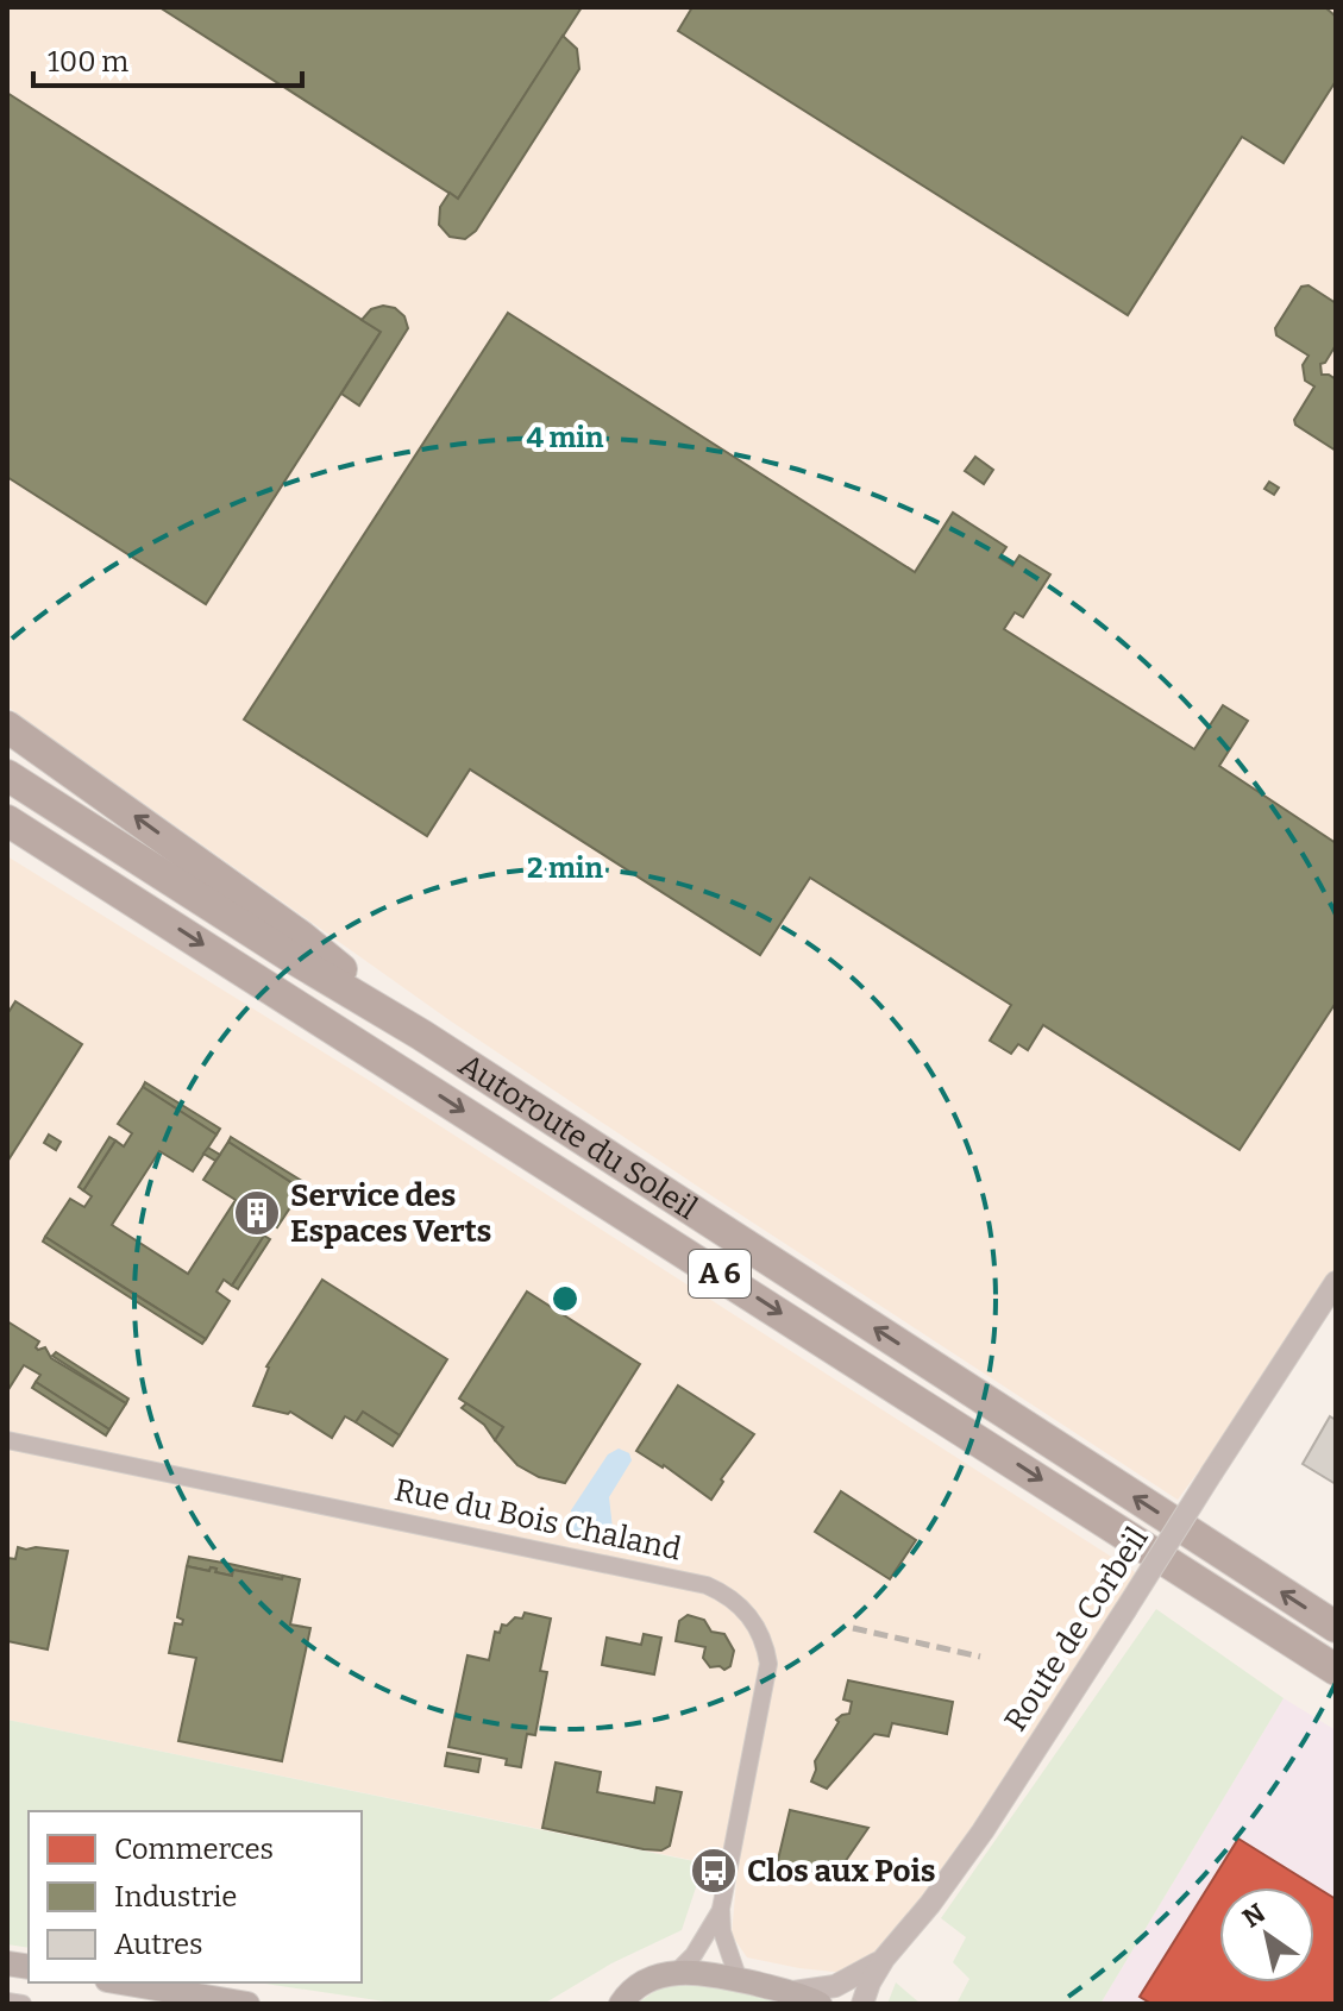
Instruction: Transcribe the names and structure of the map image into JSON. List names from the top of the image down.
{
  "streets": {
    "highway": ["Autoroute du Soleil", "A 6"],
    "street": ["Rue du Bois Chaland", "Route de Corbeil"]
  },
  "places": {
    "building": ["Service des Espaces Verts"],
    "bus stop": ["Clos aux Pois"]
  },
  "legend": ["Commerces", "Industrie", "Autres"],
  "scale_bar": "100 m",
  "north": "top left",
  "rings": ["4 min", "2 min"]
}
